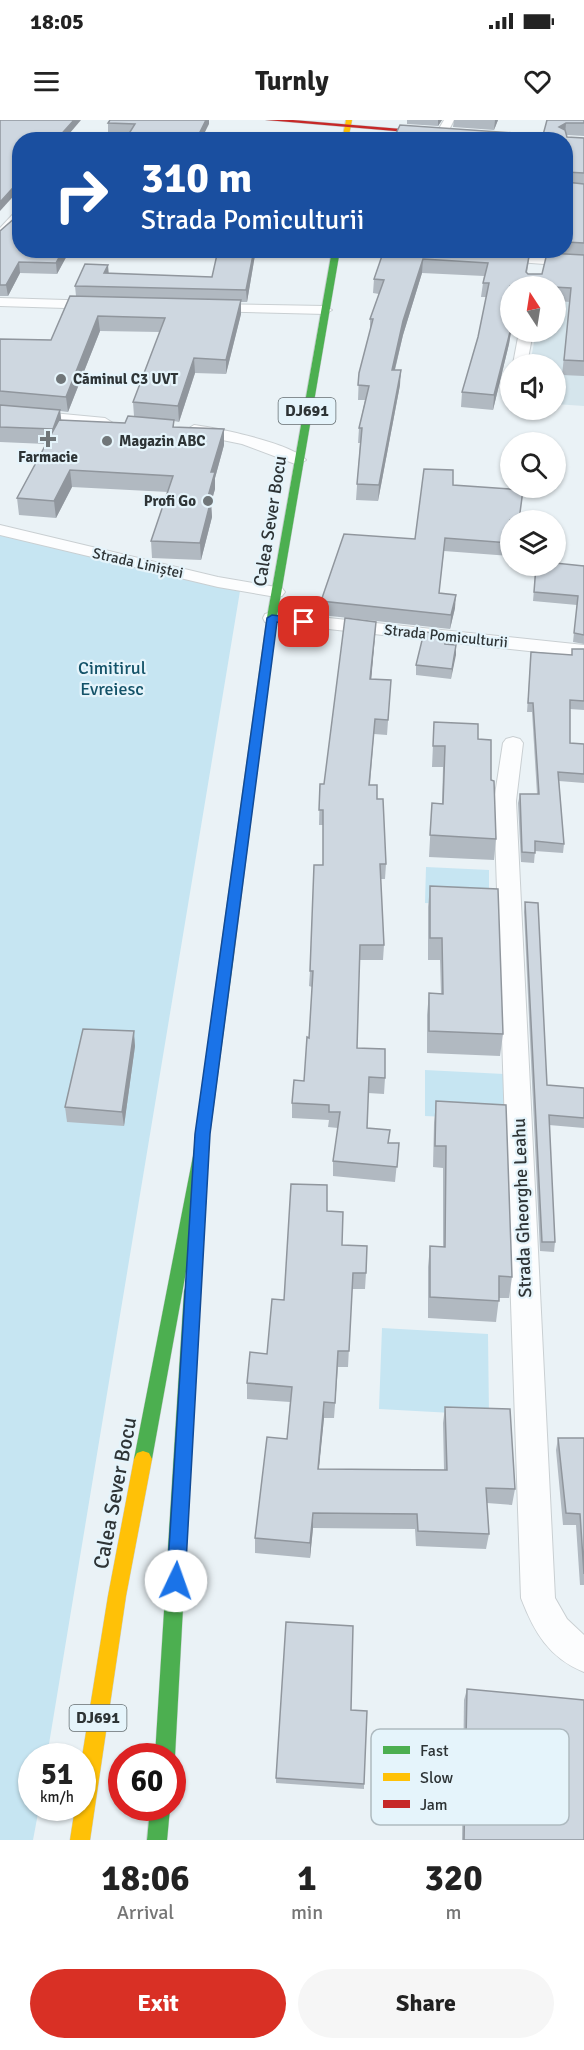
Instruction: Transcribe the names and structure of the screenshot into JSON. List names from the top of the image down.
{
  "streets": {
    "main road": ["DJ691", "Calea Sever Bocu"],
    "street": ["Strada Liniștei", "Strada Pomiculturii", "Strada Gheorghe Leahu"]
  },
  "crossings": [
    ["Calea Sever Bocu", "Strada Liniștei"],
    ["Calea Sever Bocu", "Strada Pomiculturii"]
  ],
  "parks": ["Cimitirul Evreiesc"],
  "places": {
    "other": ["Căminul C3 UVT", "Magazin ABC", "Profi Go"],
    "health": ["Farmacie"]
  },
  "legend": ["Fast", "Slow", "Jam"],
  "north": "top",
  "page": {
    "status": "18:05",
    "header": "Turnly",
    "turn": ["310 m", "Strada Pomiculturii"],
    "speed": "51 km/h",
    "limit": "60",
    "eta": [
      "18:06",
      "Arrival",
      "1",
      "min",
      "320",
      "m"
    ],
    "buttons": ["Exit", "Share"]
  }
}
